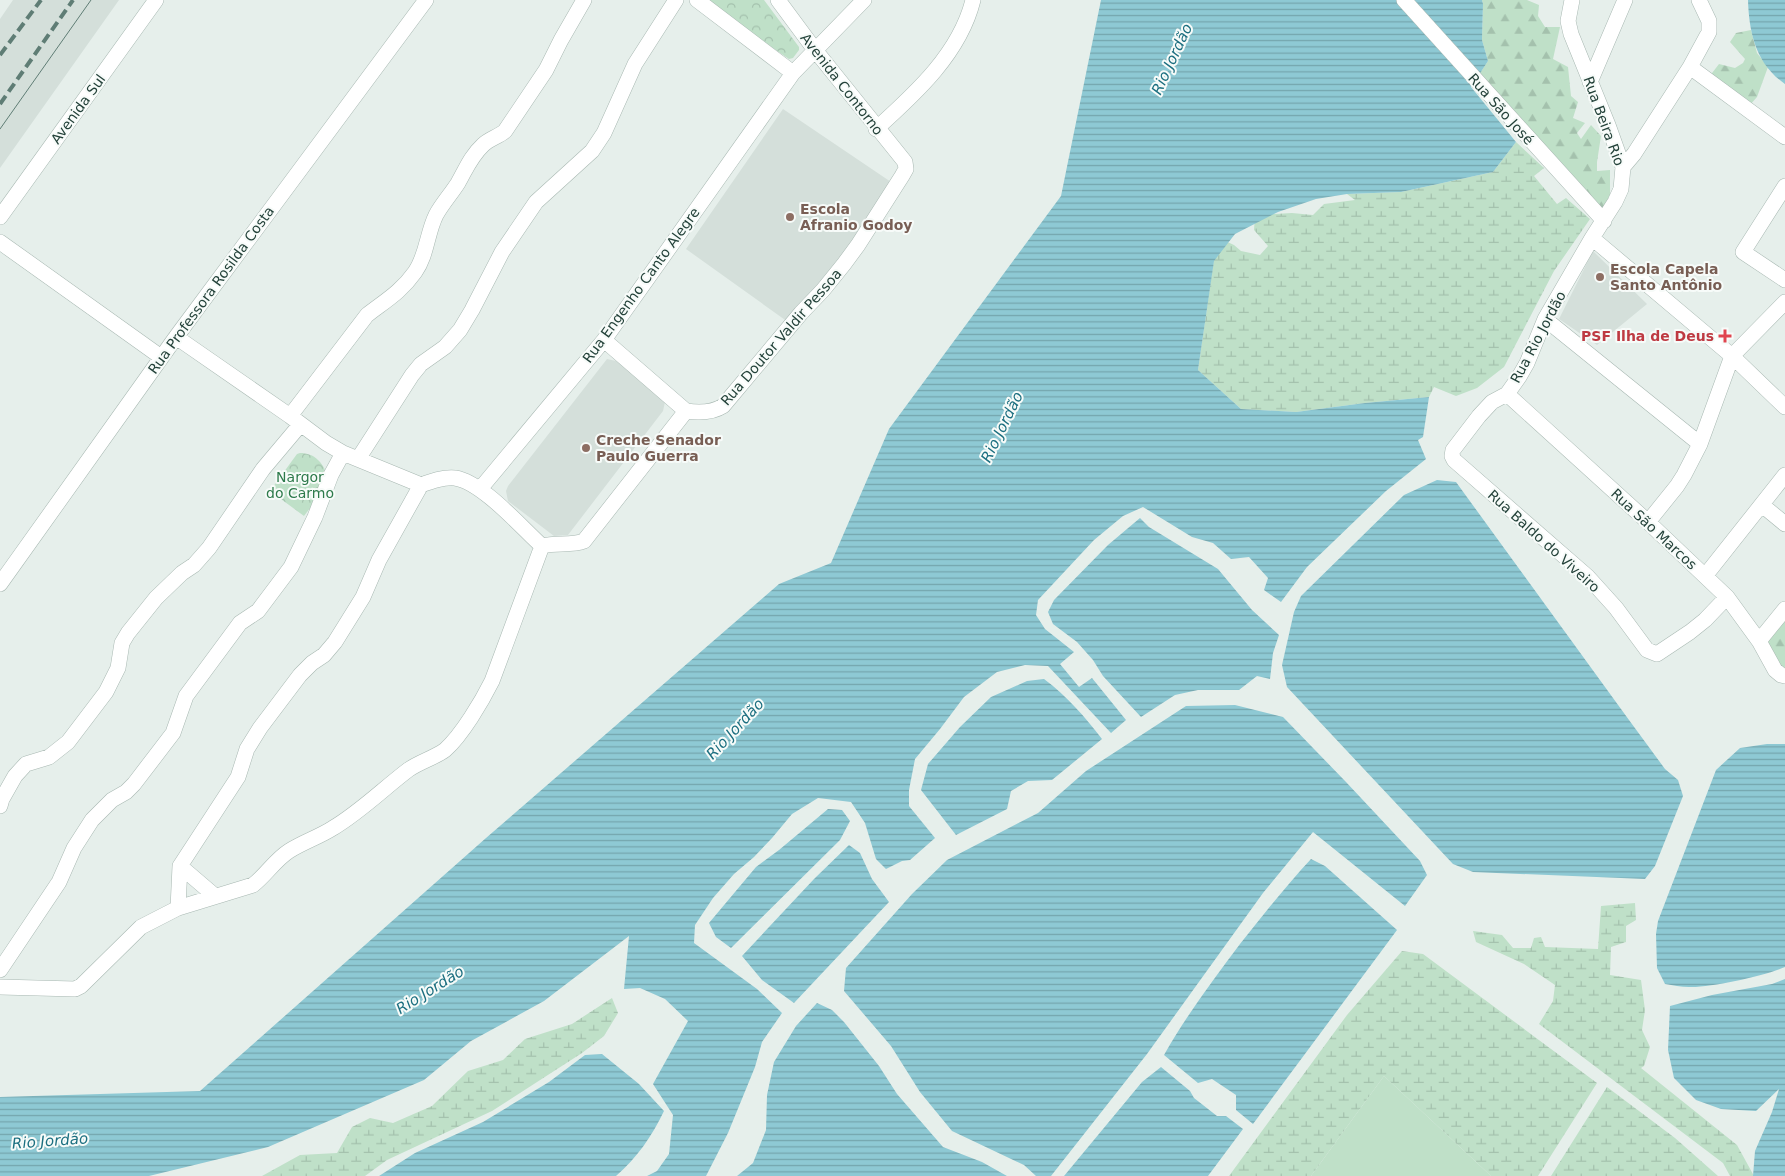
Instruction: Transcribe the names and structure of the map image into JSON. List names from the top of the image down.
{
  "streets": {
    "street": [
      "Avenida Contorno",
      "Avenida Sul",
      "Rua São José",
      "Rua Beira Rio",
      "Rua Engenho Canto Alegre",
      "Rua Professora Rosilda Costa",
      "Rua Doutor Valdir Pessoa",
      "Rua Rio Jordão",
      "Rua São Marcos",
      "Rua Baldo do Viveiro"
    ]
  },
  "crossings": [
    ["Avenida Contorno", "Rua Engenho Canto Alegre"],
    ["Avenida Contorno", "Rua Doutor Valdir Pessoa"],
    ["Rua São José", "Rua Beira Rio"],
    ["Rua Beira Rio", "Rua Rio Jordão"],
    ["Rua Rio Jordão", "Rua São Marcos"],
    ["Rua Rio Jordão", "Rua Baldo do Viveiro"],
    ["Rua São Marcos", "Rua Baldo do Viveiro"]
  ],
  "water": ["Rio Jordão"],
  "parks": ["Nargor do Carmo"],
  "places": {
    "other": ["Escola Afranio Godoy", "Escola Capela Santo Antônio", "Creche Senador Paulo Guerra"],
    "health": ["PSF Ilha de Deus"]
  }
}
